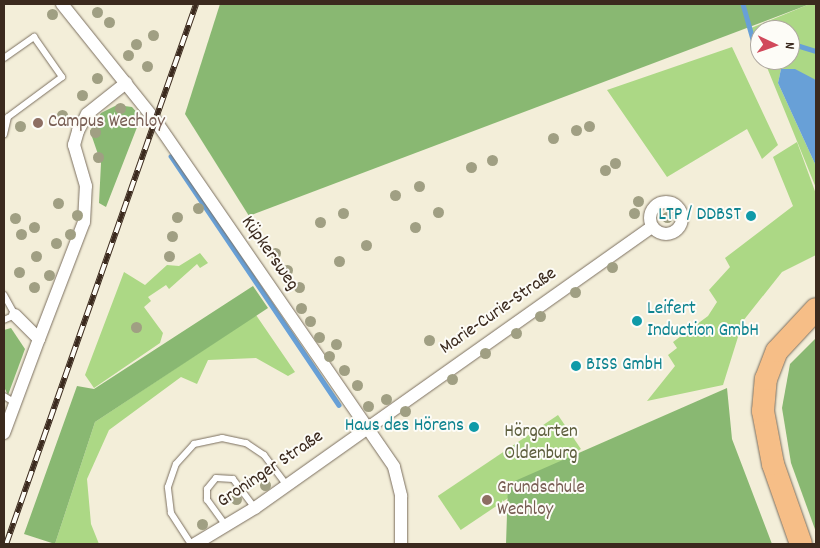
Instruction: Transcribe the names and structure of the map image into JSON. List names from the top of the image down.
{
  "streets": {
    "street": ["Küpkersweg", "Marie-Curie-Straße", "Groninger Straße"]
  },
  "crossings": [
    ["Küpkersweg", "Marie-Curie-Straße"],
    ["Küpkersweg", "Groninger Straße"],
    ["Marie-Curie-Straße", "Groninger Straße"]
  ],
  "parks": ["Hörgarten Oldenburg"],
  "places": [
    "Campus Wechloy",
    "LTP / DDBST",
    "Leifert Induction GmbH",
    "BISS GmbH",
    "Haus des Hörens",
    "Grundschule Wechloy"
  ],
  "north": "right"
}
